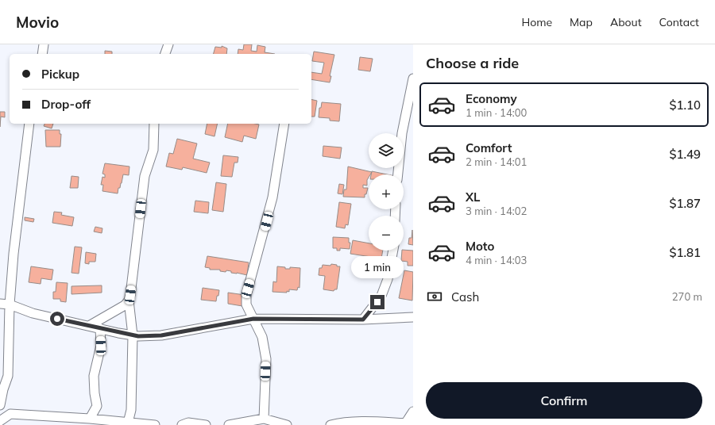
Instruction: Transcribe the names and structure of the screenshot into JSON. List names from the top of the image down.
{
  "page": {
    "header": "Movio",
    "nav": [
      "Home",
      "Map",
      "About",
      "Contact"
    ],
    "heading": "Choose a ride",
    "banner": ["Pickup", "Drop-off"],
    "list": [
      {
        "name": "Economy",
        "note": "1 min · 14:00",
        "value": "$1.10"
      },
      {
        "name": "Comfort",
        "note": "2 min · 14:01",
        "value": "$1.49"
      },
      {
        "name": "XL",
        "note": "3 min · 14:02",
        "value": "$1.87"
      },
      {
        "name": "Moto",
        "note": "4 min · 14:03",
        "value": "$1.81"
      }
    ],
    "map_buttons": ["+", "−"],
    "bubble": "1 min",
    "pay": ["Cash", "270 m"],
    "buttons": "Confirm"
  }
}
